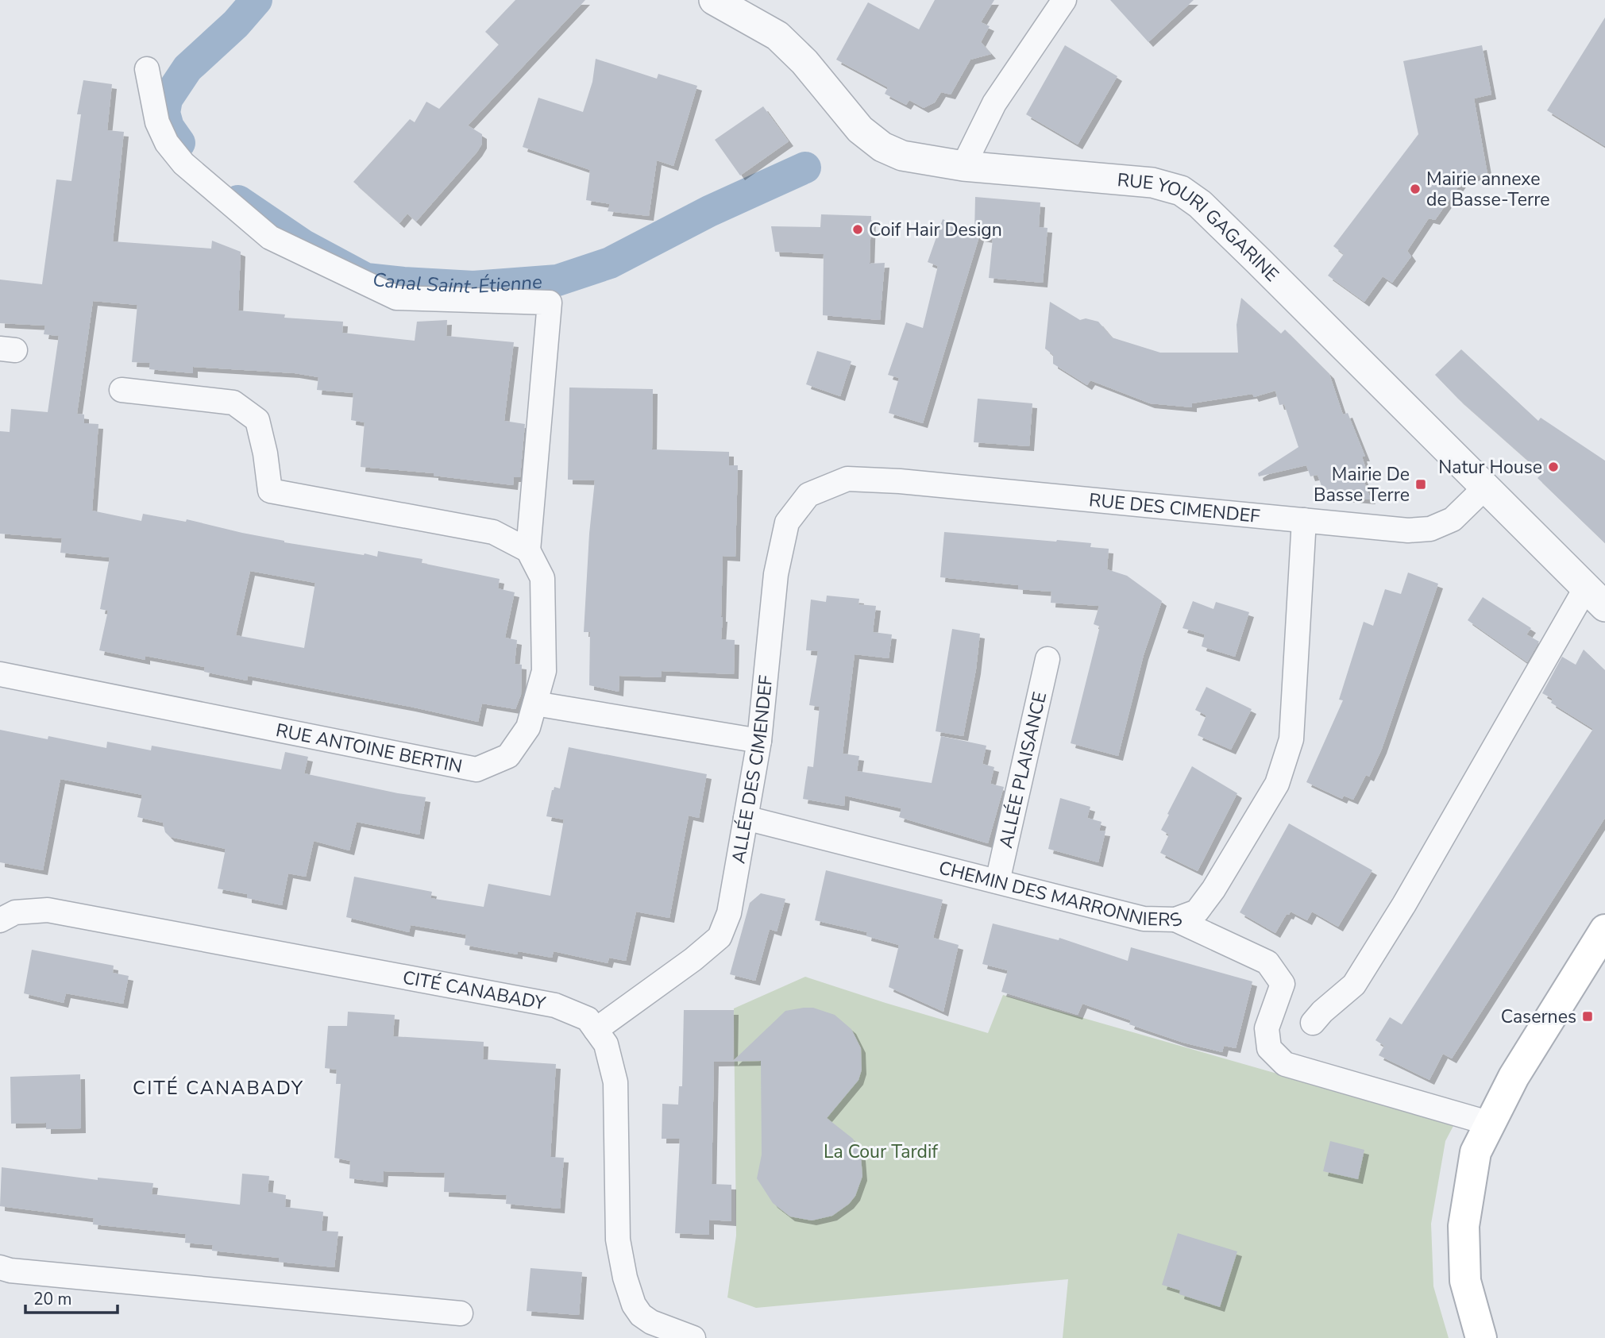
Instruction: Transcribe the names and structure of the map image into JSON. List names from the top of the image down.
{
  "streets": {
    "street": [
      "RUE YOURI GAGARINE",
      "RUE DES CIMENDEF",
      "RUE ANTOINE BERTIN",
      "ALLÉE DES CIMENDEF",
      "ALLÉE PLAISANCE",
      "CHEMIN DES MARRONNIERS",
      "CITÉ CANABADY"
    ]
  },
  "crossings": [
    ["RUE YOURI GAGARINE", "RUE DES CIMENDEF"],
    ["RUE DES CIMENDEF", "ALLÉE DES CIMENDEF"],
    ["RUE DES CIMENDEF", "CHEMIN DES MARRONNIERS"],
    ["ALLÉE DES CIMENDEF", "CHEMIN DES MARRONNIERS"],
    ["ALLÉE DES CIMENDEF", "CITÉ CANABADY"],
    ["ALLÉE PLAISANCE", "CHEMIN DES MARRONNIERS"]
  ],
  "districts": ["CITÉ CANABADY"],
  "water": ["Canal Saint-Étienne"],
  "parks": ["La Cour Tardif"],
  "places": {
    "other": ["Mairie annexe de Basse-Terre", "Coif Hair Design", "Natur House"],
    "transit": ["Mairie De Basse Terre", "Casernes"]
  },
  "scale_bar": "20 m"
}
